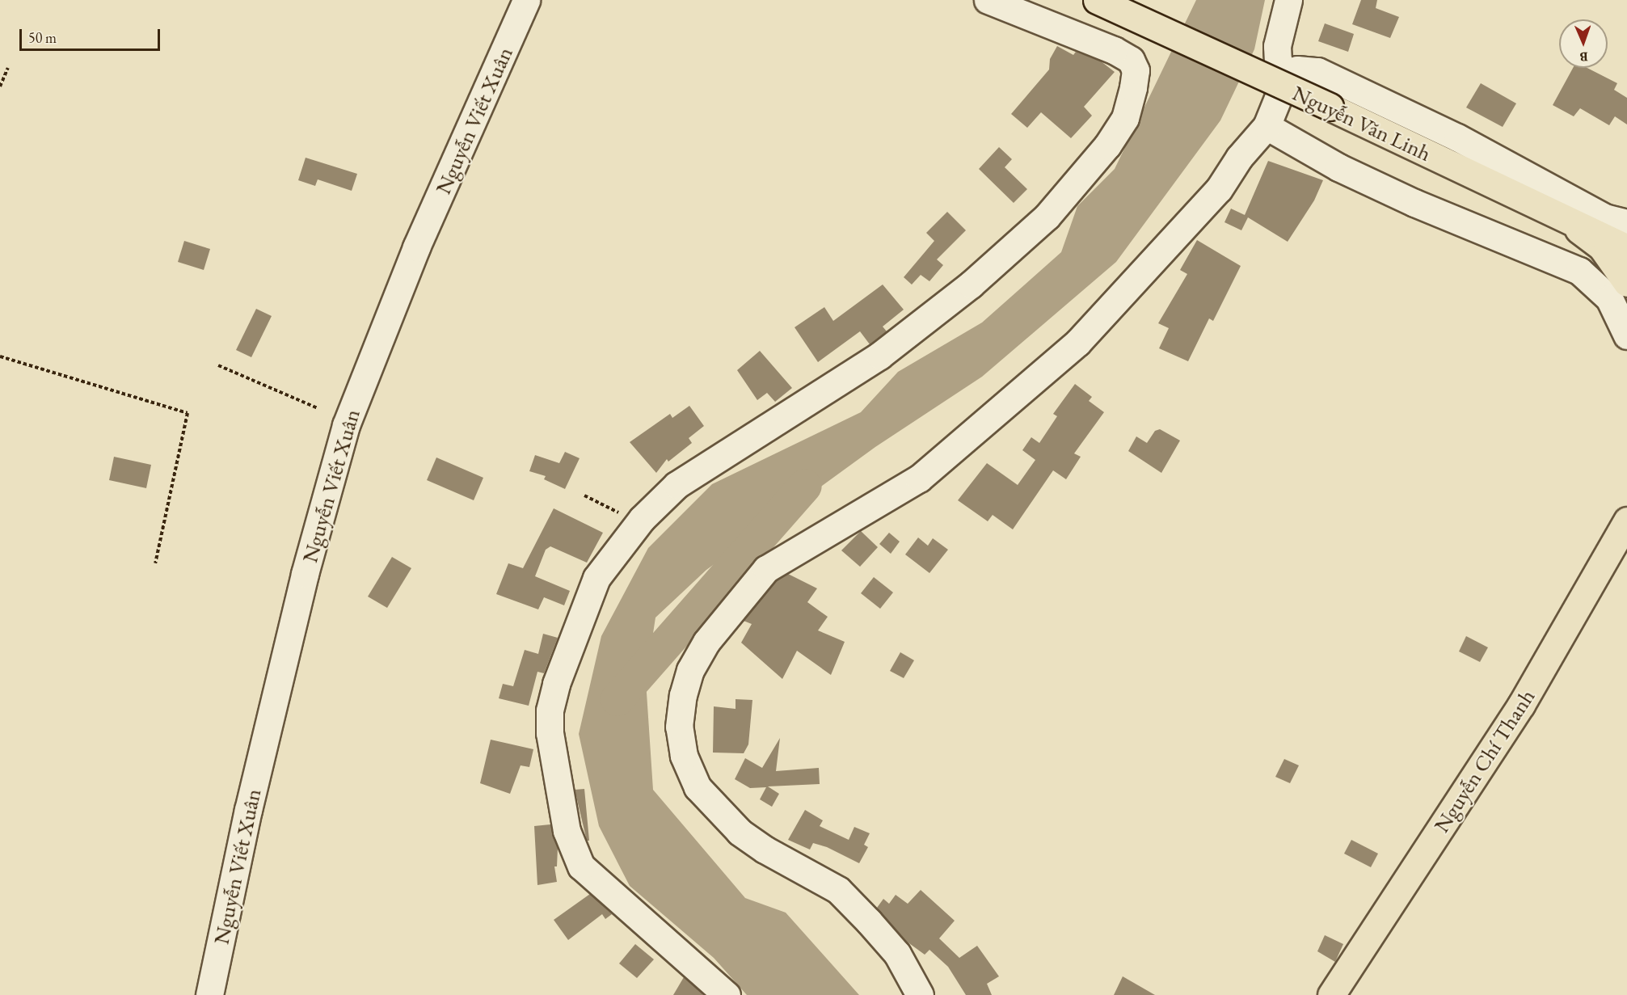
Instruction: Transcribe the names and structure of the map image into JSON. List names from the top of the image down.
{
  "streets": {
    "main road": ["Nguyễn Văn Linh", "Nguyễn Chí Thanh"],
    "street": ["Nguyễn Viết Xuân"]
  },
  "scale_bar": "50 m",
  "north": "bottom"
}
